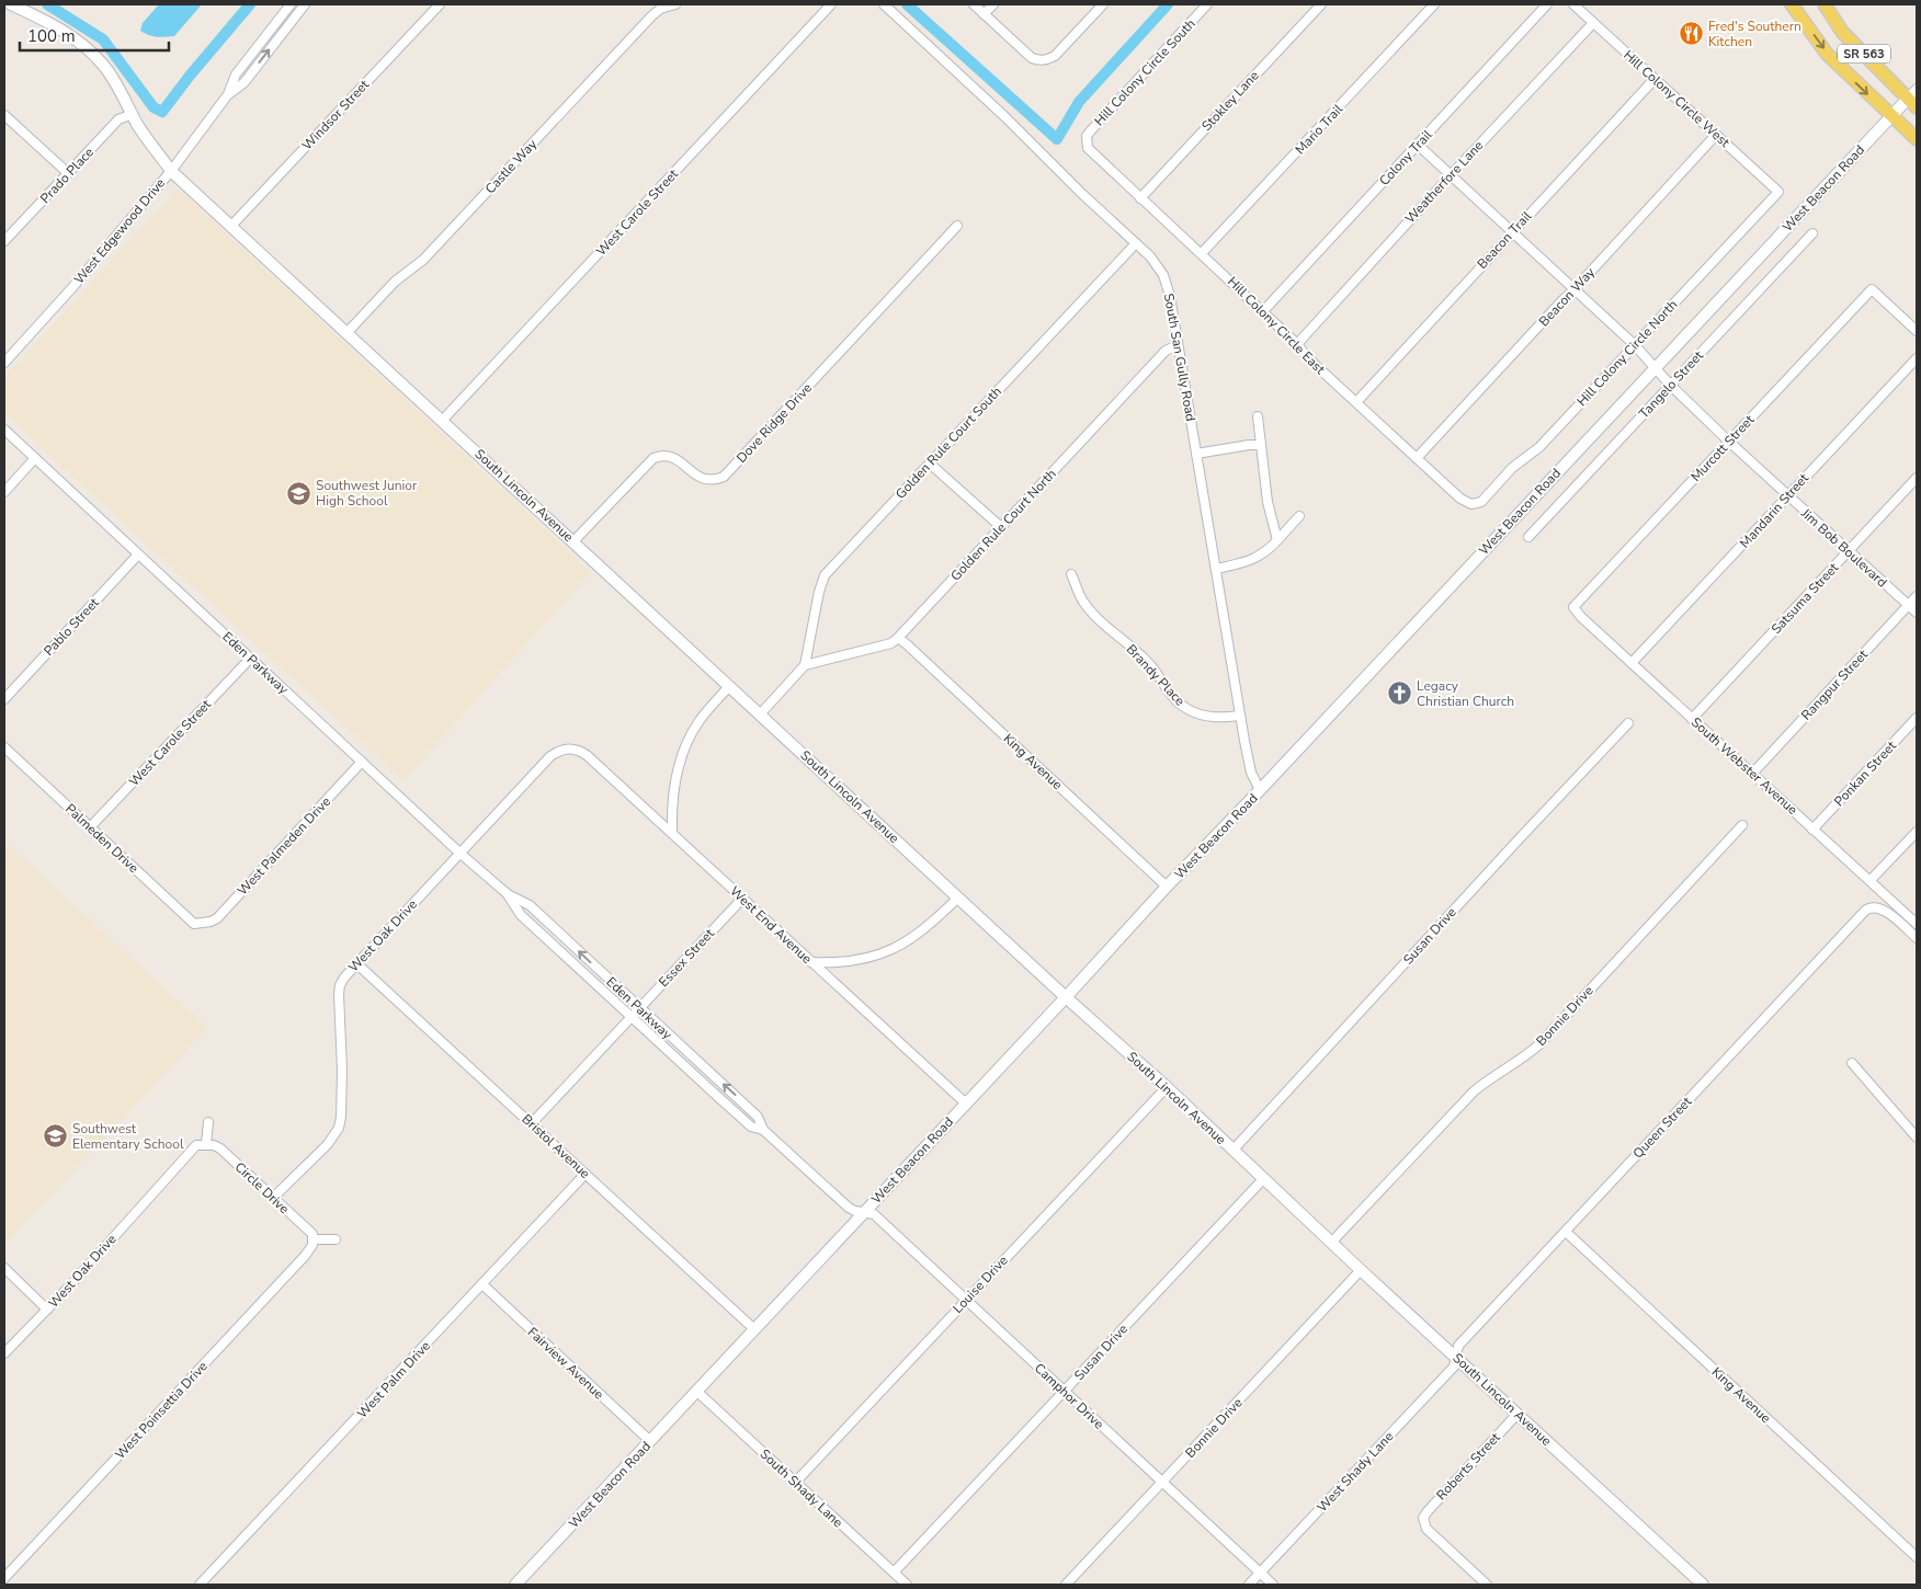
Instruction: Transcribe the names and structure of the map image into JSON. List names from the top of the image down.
{
  "streets": {
    "main road": ["SR 563"],
    "street": [
      "Hill Colony Circle South",
      "Hill Colony Circle West",
      "Stokley Lane",
      "Windsor Street",
      "Mario Trail",
      "Colony Trail",
      "Castle Way",
      "Prado Place",
      "Weatherfore Lane",
      "West Beacon Road",
      "West Carole Street",
      "West Edgewood Drive",
      "Beacon Trail",
      "Beacon Way",
      "Hill Colony Circle East",
      "Hill Colony Circle North",
      "South San Gully Road",
      "Tangelo Street",
      "Dove Ridge Drive",
      "Golden Rule Court South",
      "Murcott Street",
      "South Lincoln Avenue",
      "Mandarin Street",
      "Golden Rule Court North",
      "Jim Bob Boulevard",
      "Satsuma Street",
      "Pablo Street",
      "Eden Parkway",
      "Brandy Place",
      "Rangpur Street",
      "King Avenue",
      "South Webster Avenue",
      "Ponkan Street",
      "Palmeden Drive",
      "West Palmeden Drive",
      "West End Avenue",
      "West Oak Drive",
      "Susan Drive",
      "Essex Street",
      "Bonnie Drive",
      "Queen Street",
      "Bristol Avenue",
      "Circle Drive",
      "Louise Drive",
      "Fairview Avenue",
      "West Palm Drive",
      "Camphor Drive",
      "West Poinsettia Drive",
      "Roberts Street",
      "West Shady Lane",
      "South Shady Lane"
    ]
  },
  "crossings": [
    ["SR 563", "West Beacon Road"],
    ["Hill Colony Circle South", "Hill Colony Circle East"],
    ["Hill Colony Circle West", "Weatherfore Lane"],
    ["Hill Colony Circle West", "Beacon Trail"],
    ["Hill Colony Circle West", "Beacon Way"],
    ["Hill Colony Circle West", "Hill Colony Circle North"],
    ["Stokley Lane", "Hill Colony Circle East"],
    ["Windsor Street", "South Lincoln Avenue"],
    ["Mario Trail", "Hill Colony Circle East"],
    ["Colony Trail", "Hill Colony Circle East"],
    ["Colony Trail", "Jim Bob Boulevard"],
    ["Castle Way", "South Lincoln Avenue"],
    ["Prado Place", "South Lincoln Avenue"],
    ["Weatherfore Lane", "Hill Colony Circle East"],
    ["Weatherfore Lane", "Jim Bob Boulevard"],
    ["West Beacon Road", "South San Gully Road"],
    ["West Beacon Road", "South Lincoln Avenue"],
    ["West Beacon Road", "Jim Bob Boulevard"],
    ["West Beacon Road", "Eden Parkway"],
    ["West Beacon Road", "King Avenue"],
    ["West Beacon Road", "West End Avenue"],
    ["West Beacon Road", "Bristol Avenue"],
    ["West Beacon Road", "Fairview Avenue"],
    ["West Beacon Road", "Camphor Drive"],
    ["West Beacon Road", "South Shady Lane"],
    ["West Carole Street", "South Lincoln Avenue"],
    ["West Carole Street", "Eden Parkway"],
    ["West Carole Street", "Palmeden Drive"],
    ["West Edgewood Drive", "South Lincoln Avenue"],
    ["Beacon Trail", "Hill Colony Circle East"],
    ["Beacon Trail", "Jim Bob Boulevard"],
    ["Beacon Way", "Hill Colony Circle East"],
    ["Beacon Way", "Jim Bob Boulevard"],
    ["Hill Colony Circle East", "Hill Colony Circle North"],
    ["Hill Colony Circle North", "Jim Bob Boulevard"],
    ["South San Gully Road", "Golden Rule Court South"],
    ["South San Gully Road", "Golden Rule Court North"],
    ["South San Gully Road", "Brandy Place"],
    ["Tangelo Street", "Jim Bob Boulevard"],
    ["Dove Ridge Drive", "South Lincoln Avenue"],
    ["Golden Rule Court South", "Golden Rule Court North"],
    ["Murcott Street", "Jim Bob Boulevard"],
    ["Murcott Street", "South Webster Avenue"],
    ["South Lincoln Avenue", "Susan Drive"],
    ["South Lincoln Avenue", "Bonnie Drive"],
    ["South Lincoln Avenue", "Queen Street"],
    ["South Lincoln Avenue", "Louise Drive"],
    ["South Lincoln Avenue", "Roberts Street"],
    ["South Lincoln Avenue", "West Shady Lane"],
    ["Mandarin Street", "Jim Bob Boulevard"],
    ["Mandarin Street", "South Webster Avenue"],
    ["Golden Rule Court North", "King Avenue"],
    ["Jim Bob Boulevard", "Satsuma Street"],
    ["Jim Bob Boulevard", "Rangpur Street"],
    ["Satsuma Street", "South Webster Avenue"],
    ["Pablo Street", "Eden Parkway"],
    ["Eden Parkway", "West Palmeden Drive"],
    ["Eden Parkway", "West Oak Drive"],
    ["Eden Parkway", "Essex Street"],
    ["Eden Parkway", "Camphor Drive"],
    ["Rangpur Street", "South Webster Avenue"],
    ["King Avenue", "Queen Street"],
    ["South Webster Avenue", "Ponkan Street"],
    ["Palmeden Drive", "West Palmeden Drive"],
    ["West End Avenue", "West Oak Drive"],
    ["West End Avenue", "Essex Street"],
    ["West Oak Drive", "Bristol Avenue"],
    ["West Oak Drive", "Circle Drive"],
    ["Susan Drive", "Camphor Drive"],
    ["Susan Drive", "South Shady Lane"],
    ["Bonnie Drive", "Camphor Drive"],
    ["Queen Street", "West Shady Lane"],
    ["Bristol Avenue", "West Palm Drive"],
    ["Circle Drive", "West Poinsettia Drive"],
    ["Louise Drive", "Camphor Drive"],
    ["Louise Drive", "South Shady Lane"],
    ["Fairview Avenue", "West Palm Drive"],
    ["Camphor Drive", "West Shady Lane"]
  ],
  "places": {
    "restaurant": ["Fred's Southern Kitchen"],
    "school or university": ["Southwest Junior High School", "Southwest Elementary School"],
    "church": ["Legacy Christian Church"]
  },
  "scale_bar": "100 m"
}
